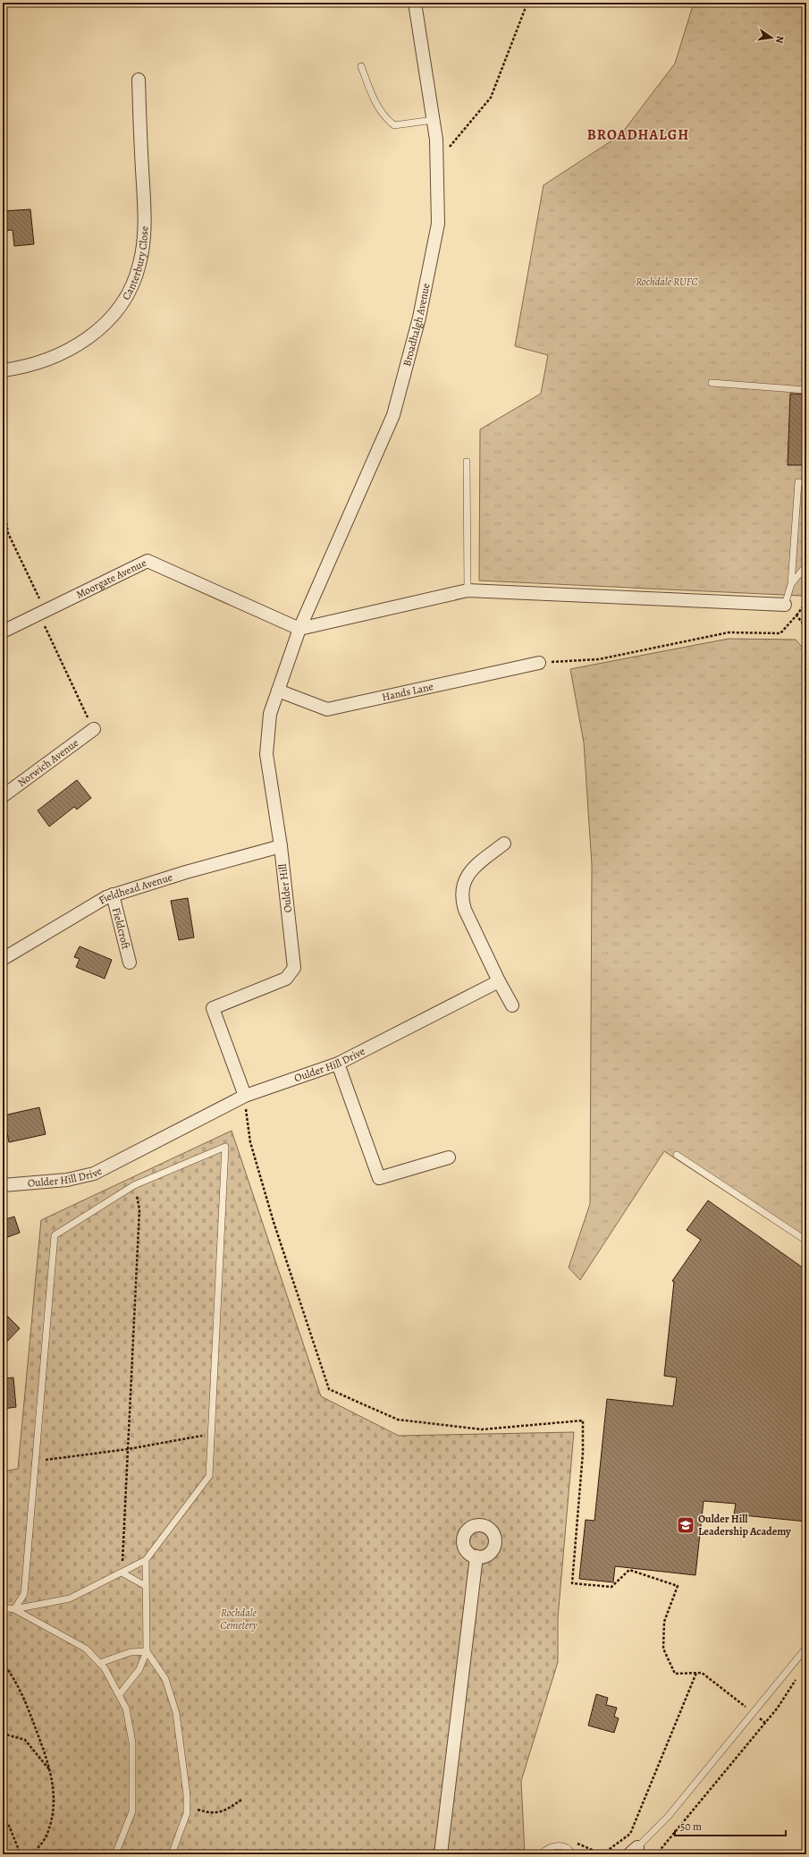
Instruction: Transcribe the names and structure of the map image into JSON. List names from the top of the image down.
{
  "streets": {
    "street": [
      "Canterbury Close",
      "Broadhalgh Avenue",
      "Moorgate Avenue",
      "Hands Lane",
      "Norwich Avenue",
      "Oulder Hill",
      "Fieldhead Avenue",
      "Fieldcroft",
      "Oulder Hill Drive"
    ]
  },
  "crossings": [
    ["Broadhalgh Avenue", "Moorgate Avenue"],
    ["Broadhalgh Avenue", "Oulder Hill"],
    ["Moorgate Avenue", "Oulder Hill"],
    ["Hands Lane", "Oulder Hill"],
    ["Oulder Hill", "Fieldhead Avenue"],
    ["Oulder Hill", "Oulder Hill Drive"],
    ["Fieldhead Avenue", "Fieldcroft"]
  ],
  "districts": ["BROADHALGH"],
  "parks": ["Rochdale RUFC", "Rochdale Cemetery"],
  "places": {
    "school or university": ["Oulder Hill Leadership Academy"]
  },
  "scale_bar": "50 m",
  "north": "right"
}
